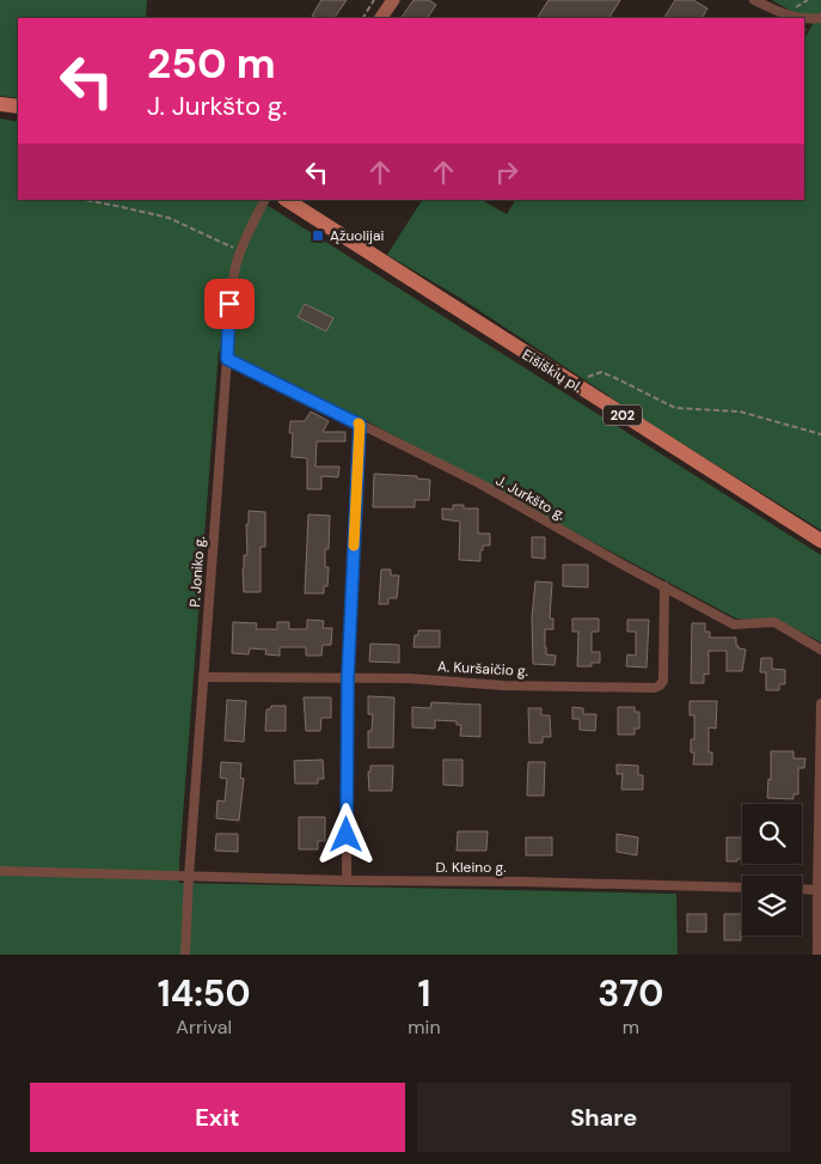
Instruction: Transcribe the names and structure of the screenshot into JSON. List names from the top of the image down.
{
  "streets": {
    "main road": ["Eišiškių pl.", "202"],
    "street": [
      "J. Jurkšto g.",
      "P. Joniko g.",
      "A. Kuršaičio g.",
      "D. Kleino g."
    ]
  },
  "crossings": [
    ["J. Jurkšto g.", "P. Joniko g."],
    ["J. Jurkšto g.", "A. Kuršaičio g."],
    ["P. Joniko g.", "A. Kuršaičio g."],
    ["P. Joniko g.", "D. Kleino g."]
  ],
  "places": {
    "transit": ["Ąžuolijai"]
  },
  "page": {
    "turn": ["250 m", "J. Jurkšto g."],
    "eta": [
      "14:50",
      "Arrival",
      "1",
      "min",
      "370",
      "m"
    ],
    "buttons": ["Exit", "Share"]
  }
}
